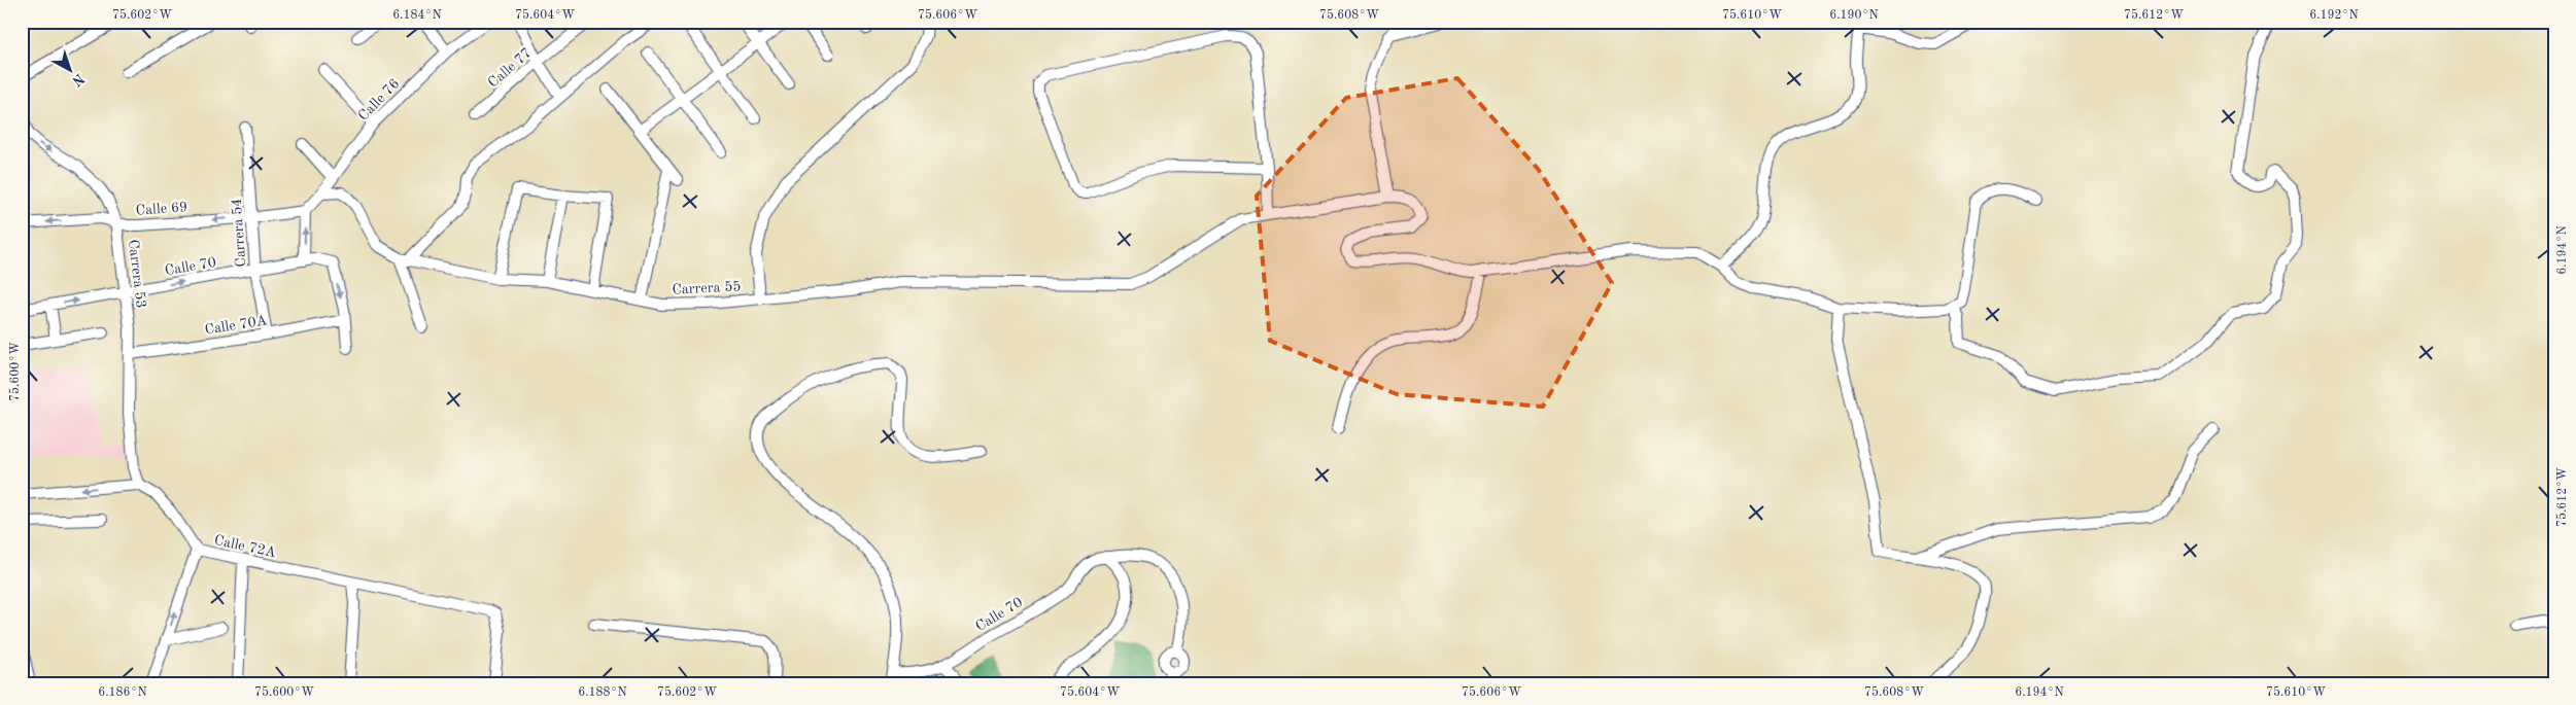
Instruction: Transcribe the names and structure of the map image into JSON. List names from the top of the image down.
{
  "streets": {
    "street": [
      "Calle 77",
      "Calle 76",
      "Calle 69",
      "Carrera 54",
      "Calle 70",
      "Carrera 53",
      "Carrera 55",
      "Calle 70A",
      "Calle 72A"
    ]
  },
  "crossings": [
    ["Calle 76", "Calle 69"],
    ["Calle 76", "Carrera 55"],
    ["Calle 69", "Carrera 54"],
    ["Calle 69", "Carrera 53"],
    ["Carrera 54", "Calle 70"],
    ["Carrera 54", "Calle 70A"],
    ["Calle 70", "Carrera 53"],
    ["Calle 70", "Calle 70A"],
    ["Carrera 53", "Calle 70A"],
    ["Carrera 53", "Calle 72A"]
  ],
  "one_way": ["Calle 69", "Calle 70", "Carrera 53"],
  "north": "bottom right",
  "coordinates": [
    "75.602°W",
    "6.184°N",
    "75.604°W",
    "75.606°W",
    "75.608°W",
    "75.610°W",
    "6.190°N",
    "75.612°W",
    "6.192°N",
    "6.194°N",
    "75.600°W",
    "6.186°N",
    "6.188°N"
  ]
}
